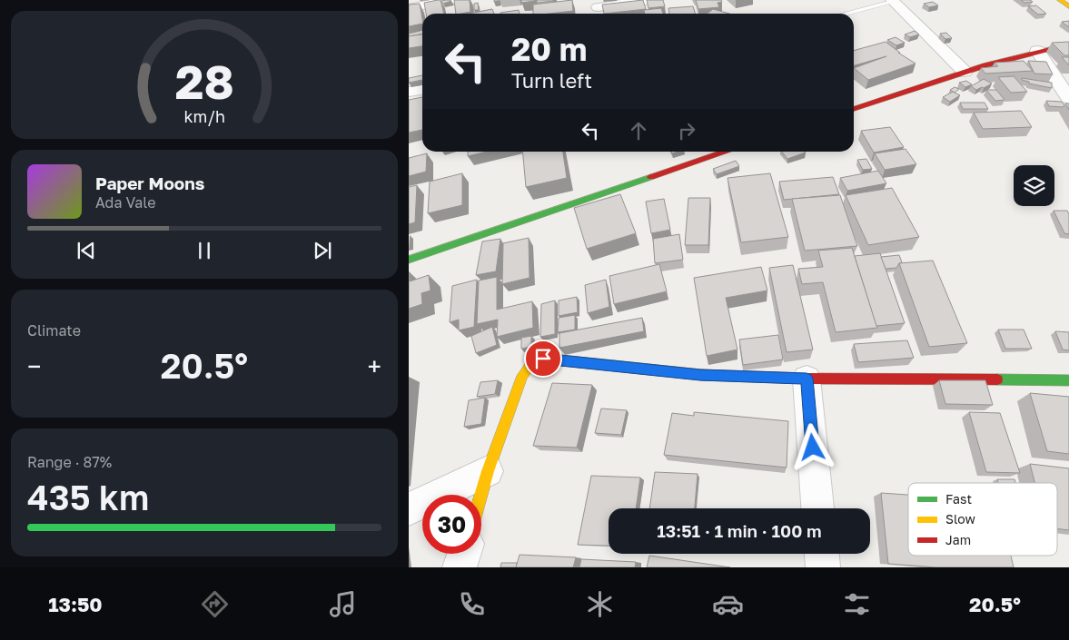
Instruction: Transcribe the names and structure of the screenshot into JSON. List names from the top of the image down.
{
  "legend": ["Fast", "Slow", "Jam"],
  "page": {
    "turn": ["20 m", "Turn left"],
    "song": ["Paper Moons", "Ada Vale"],
    "tile": [
      "Climate",
      ["Range · 87%", "435 km"]
    ],
    "heat": ["−", "20.5°", "+"],
    "limit": "30",
    "trip": "13:51 · 1 min · 100 m",
    "tabs": ["13:50", "20.5°"],
    "gauge": ["28", "km/h"]
  }
}
